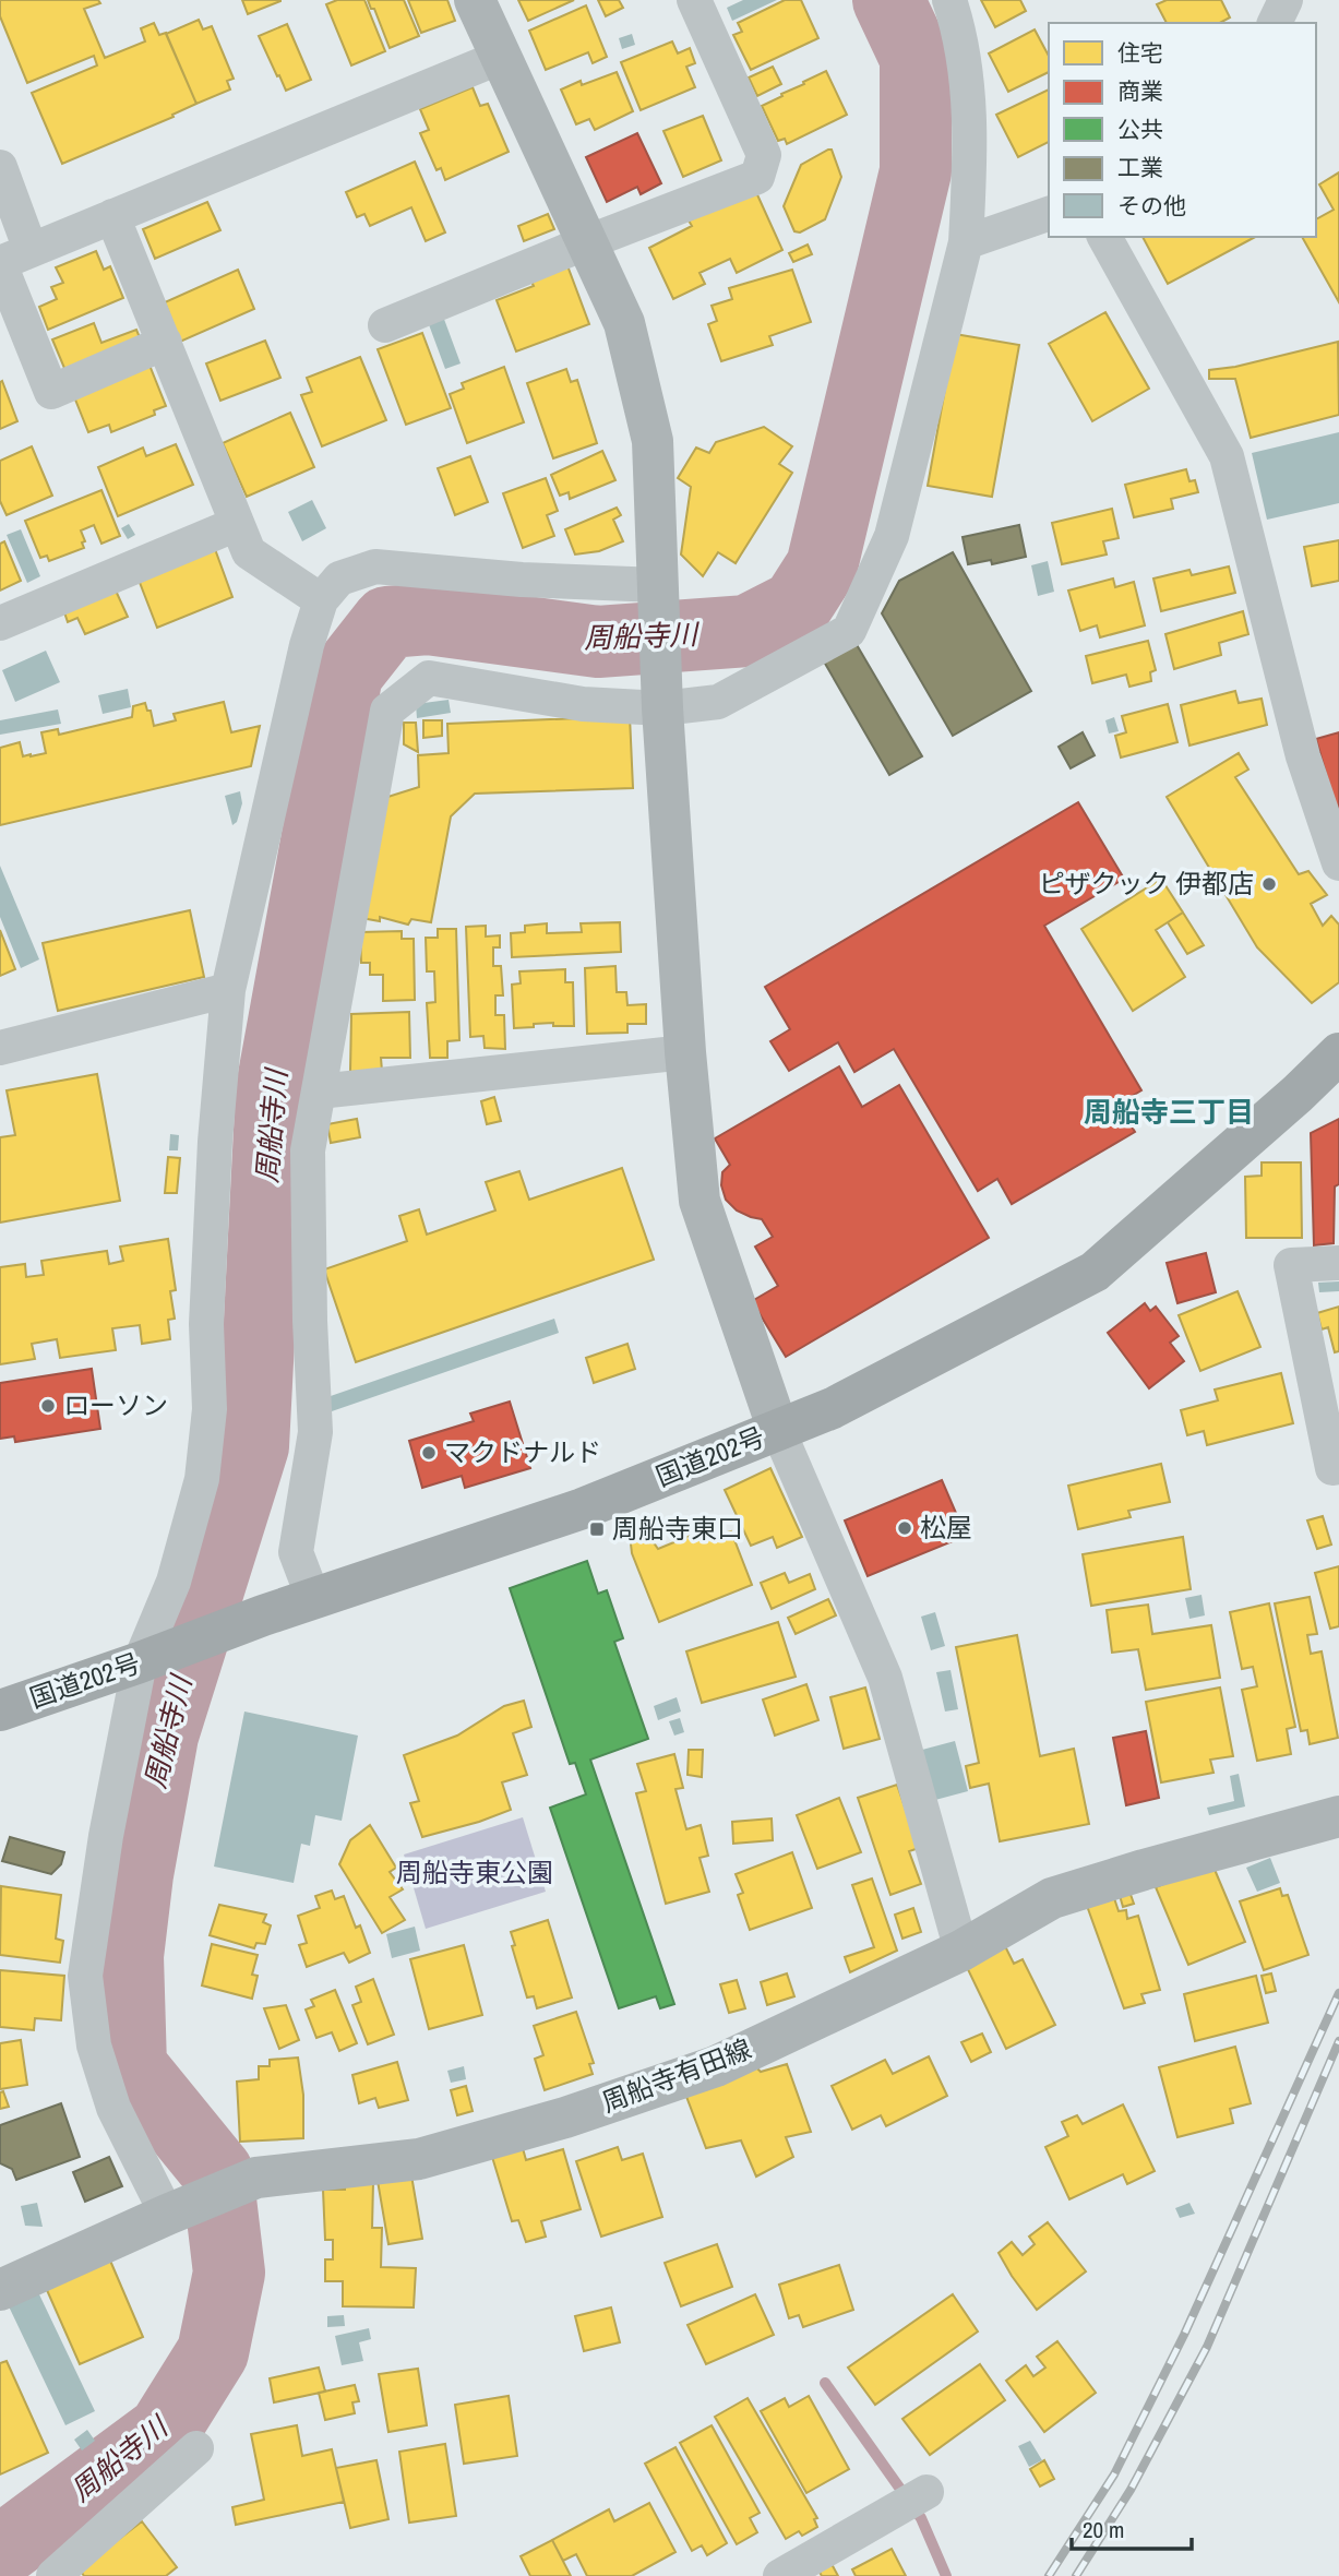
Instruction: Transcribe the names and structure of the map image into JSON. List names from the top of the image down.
{
  "streets": {
    "highway": ["国道202号"],
    "street": ["周船寺有田線"]
  },
  "districts": ["周船寺三丁目"],
  "water": ["周船寺川"],
  "parks": ["周船寺東公園"],
  "places": {
    "other": [
      "ピザクック 伊都店",
      "ローソン",
      "マクドナルド",
      "松屋"
    ],
    "transit": ["周船寺東口"]
  },
  "legend": [
    "住宅",
    "商業",
    "公共",
    "工業",
    "その他"
  ],
  "scale_bar": "20 m"
}
